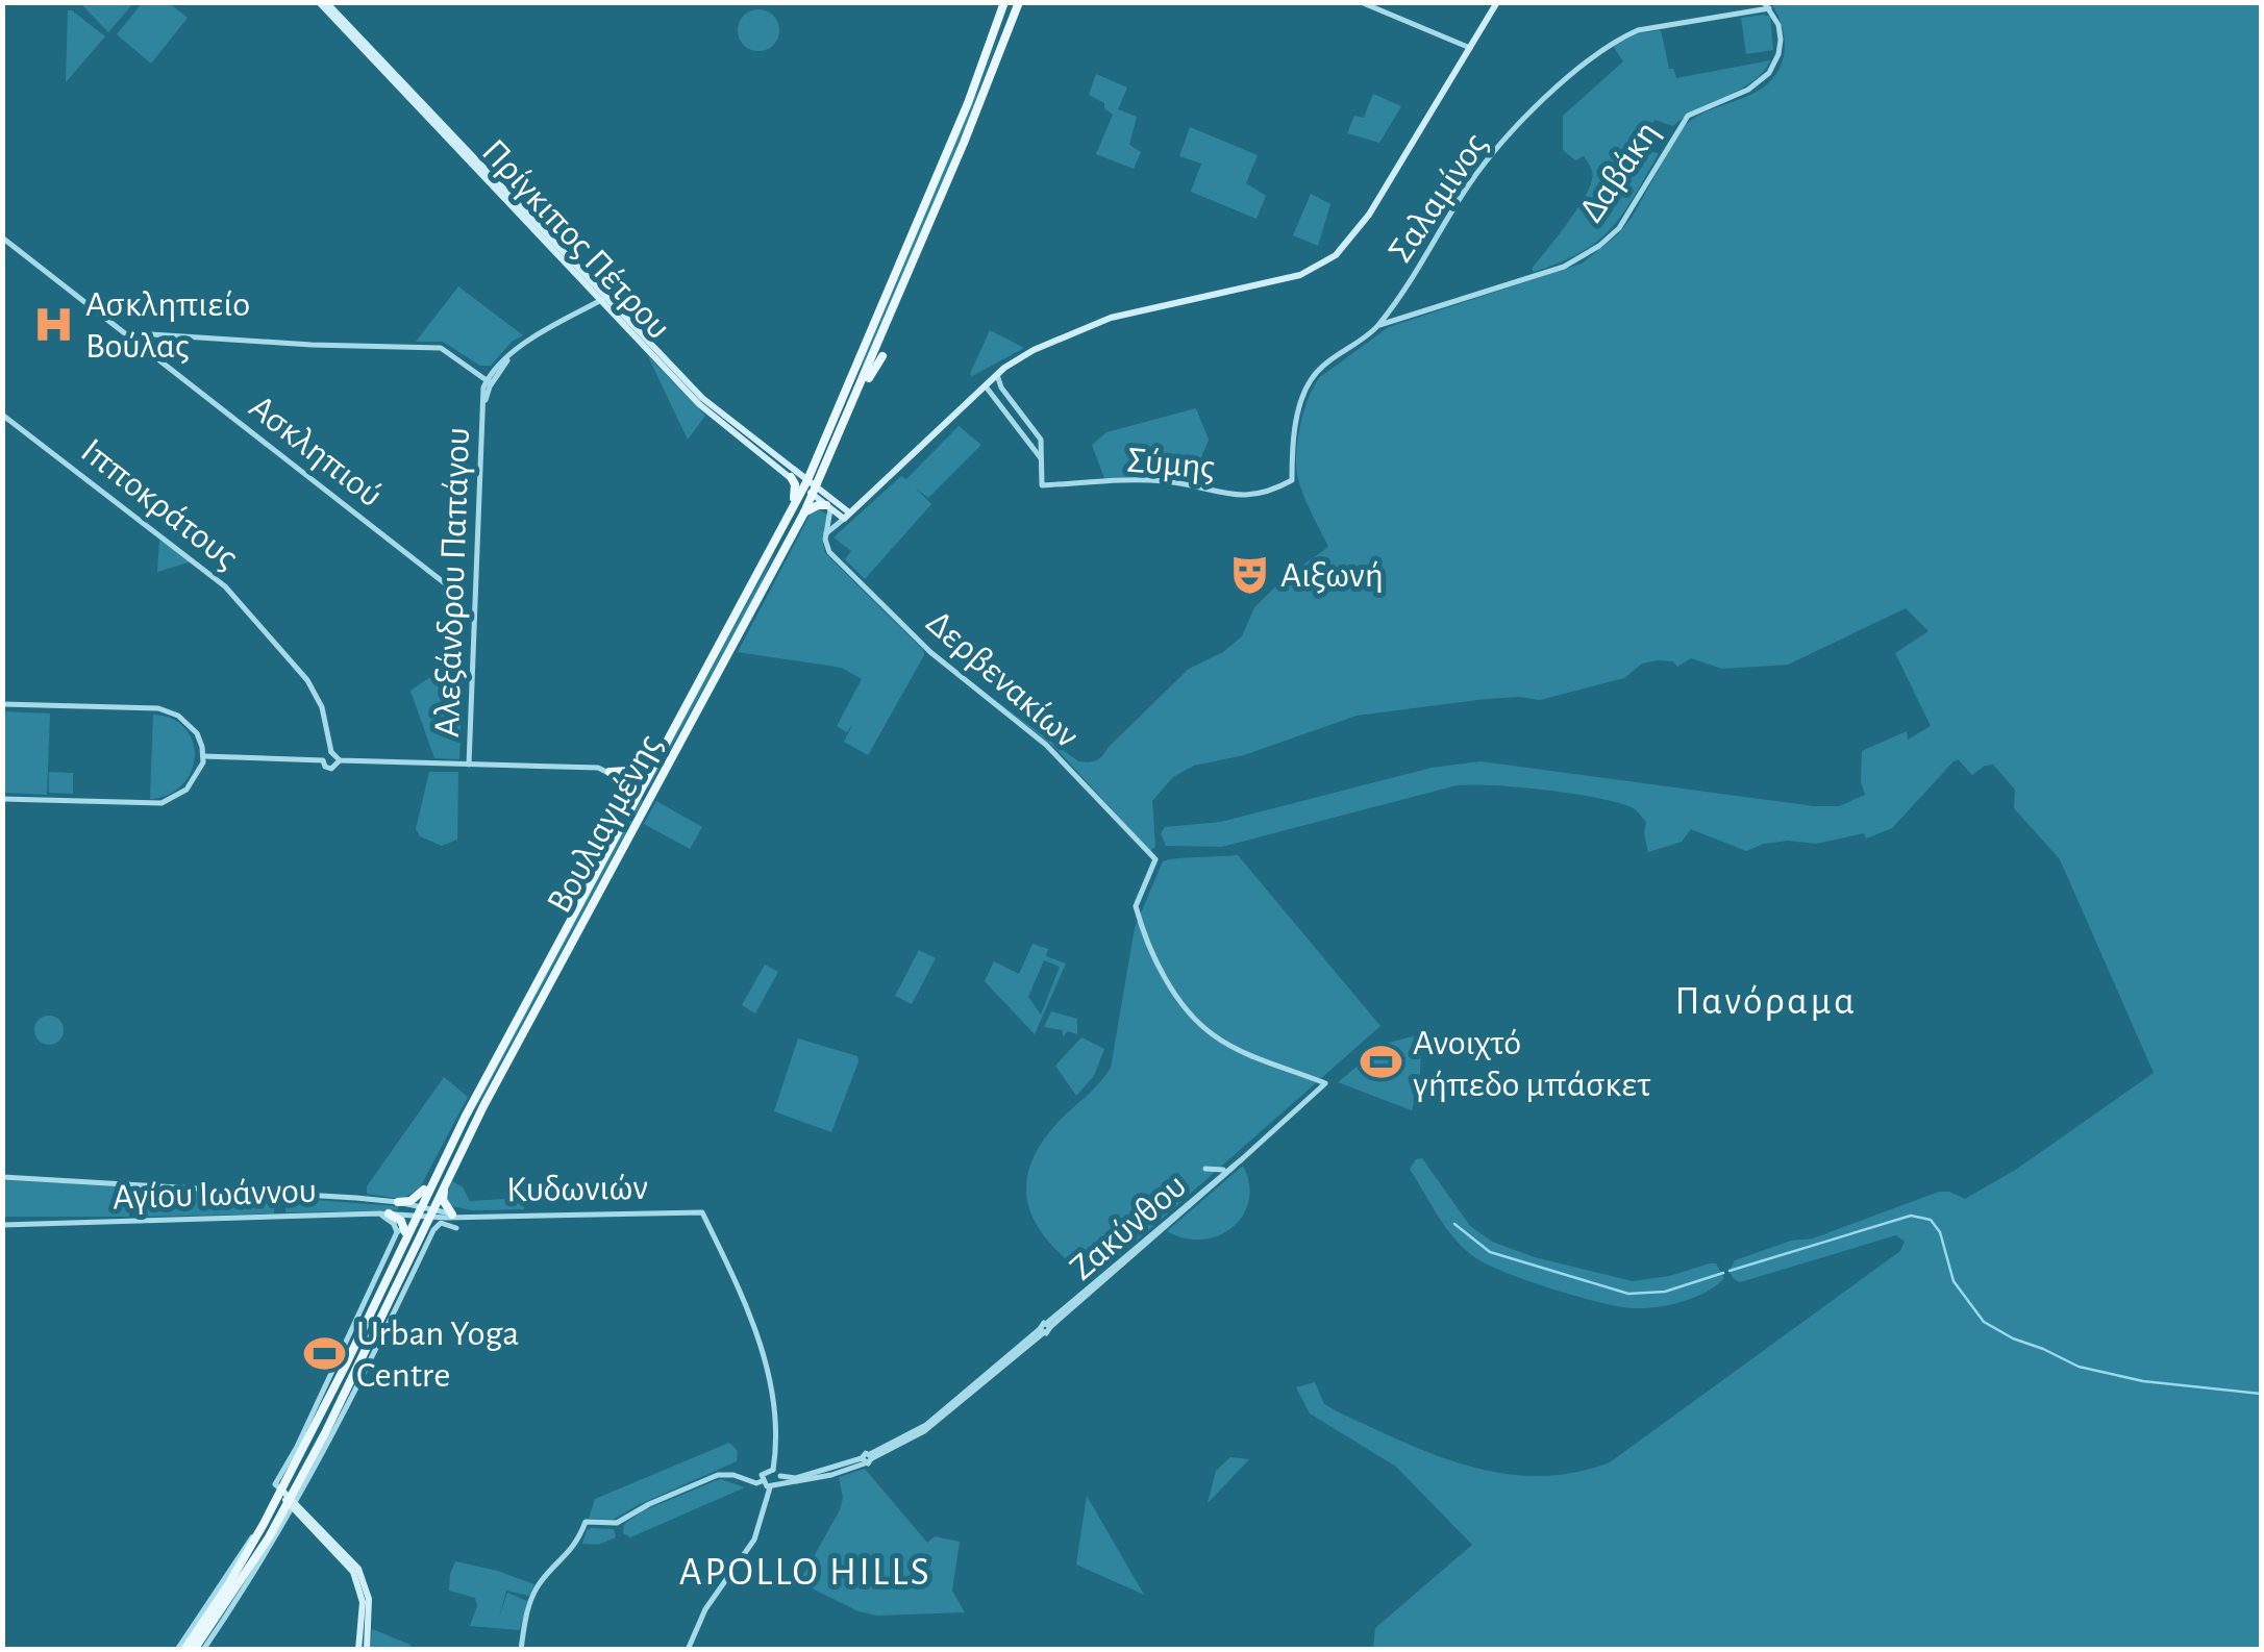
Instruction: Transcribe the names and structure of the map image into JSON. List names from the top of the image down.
{
  "streets": {
    "main road": ["Πρίγκιπος Πέτρου", "Βουλιαγμένης"],
    "street": [
      "Δαβάκη",
      "Σαλαμίνος",
      "Ασκληπιού",
      "Σύμης",
      "Ιπποκράτους",
      "Αλεξάνδρου Παπάγου",
      "Δερβενακίων",
      "Κυδωνιών",
      "Αγίου Ιωάννου",
      "Ζακύνθου"
    ]
  },
  "crossings": [
    ["Δαβάκη", "Σαλαμίνος"],
    ["Σαλαμίνος", "Σύμης"],
    ["Πρίγκιπος Πέτρου", "Βουλιαγμένης"],
    ["Δερβενακίων", "Ζακύνθου"],
    ["Βουλιαγμένης", "Κυδωνιών"],
    ["Βουλιαγμένης", "Αγίου Ιωάννου"],
    ["Κυδωνιών", "Αγίου Ιωάννου"]
  ],
  "districts": ["Πανόραμα", "APOLLO HILLS"],
  "places": {
    "hospital": ["Ασκληπιείο Βούλας"],
    "theatre": ["Αιξωνή"],
    "sports": ["Ανοιχτό γήπεδο μπάσκετ", "Urban Yoga Centre"]
  }
}
